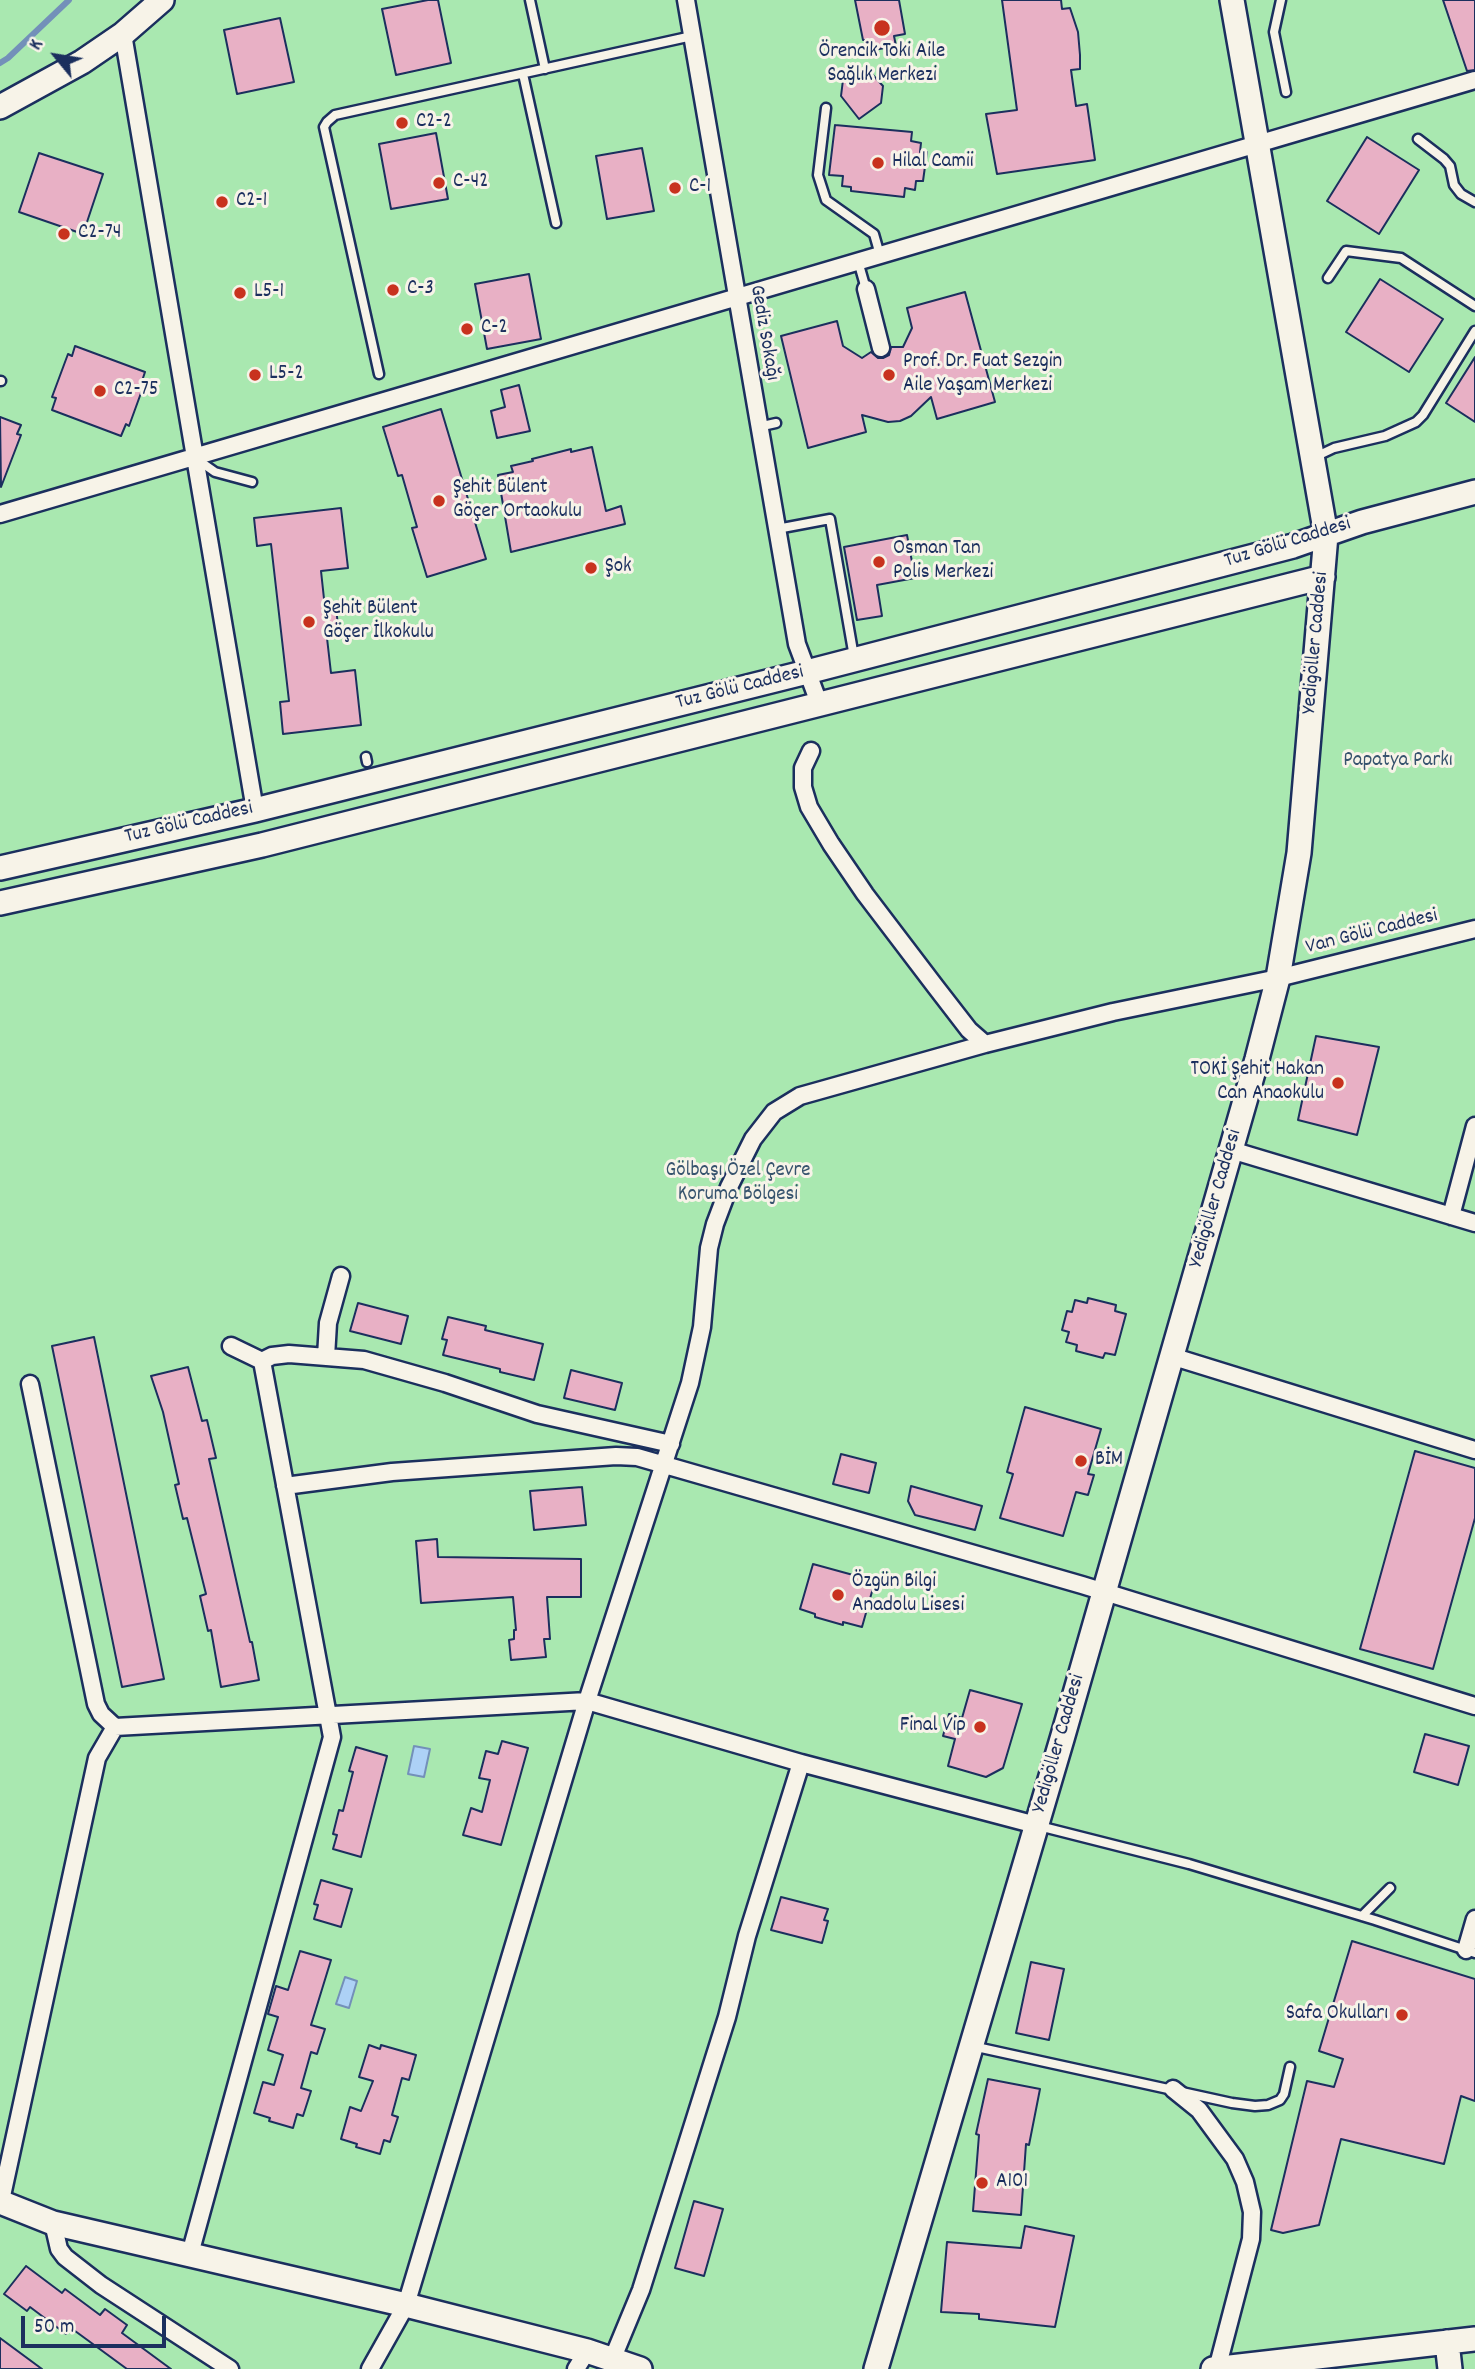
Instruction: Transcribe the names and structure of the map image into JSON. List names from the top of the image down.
{
  "streets": {
    "street": [
      "Gediz Sokağı",
      "Tuz Gölü Caddesi",
      "Yedigöller Caddesi",
      "Van Gölü Caddesi"
    ]
  },
  "crossings": [
    ["Gediz Sokağı", "Tuz Gölü Caddesi"],
    ["Tuz Gölü Caddesi", "Yedigöller Caddesi"],
    ["Yedigöller Caddesi", "Van Gölü Caddesi"]
  ],
  "parks": ["Papatya Parkı", "Gölbaşı Özel Çevre Koruma Bölgesi"],
  "places": [
    "Örencik Toki Aile Sağlık Merkezi",
    "C2-2",
    "Hilal Camii",
    "C-42",
    "C-1",
    "C2-1",
    "C2-74",
    "C-3",
    "L5-1",
    "C-2",
    "L5-2",
    "Prof. Dr. Fuat Sezgin Aile Yaşam Merkezi",
    "C2-75",
    "Şehit Bülent Göçer Ortaokulu",
    "Osman Tan Polis Merkezi",
    "Şok",
    "Şehit Bülent Göçer İlkokulu",
    "TOKİ Şehit Hakan Can Anaokulu",
    "BİM",
    "Özgün Bilgi Anadolu Lisesi",
    "Final Vip",
    "Safa Okulları",
    "A101"
  ],
  "scale_bar": "50 m",
  "north": "top left"
}
